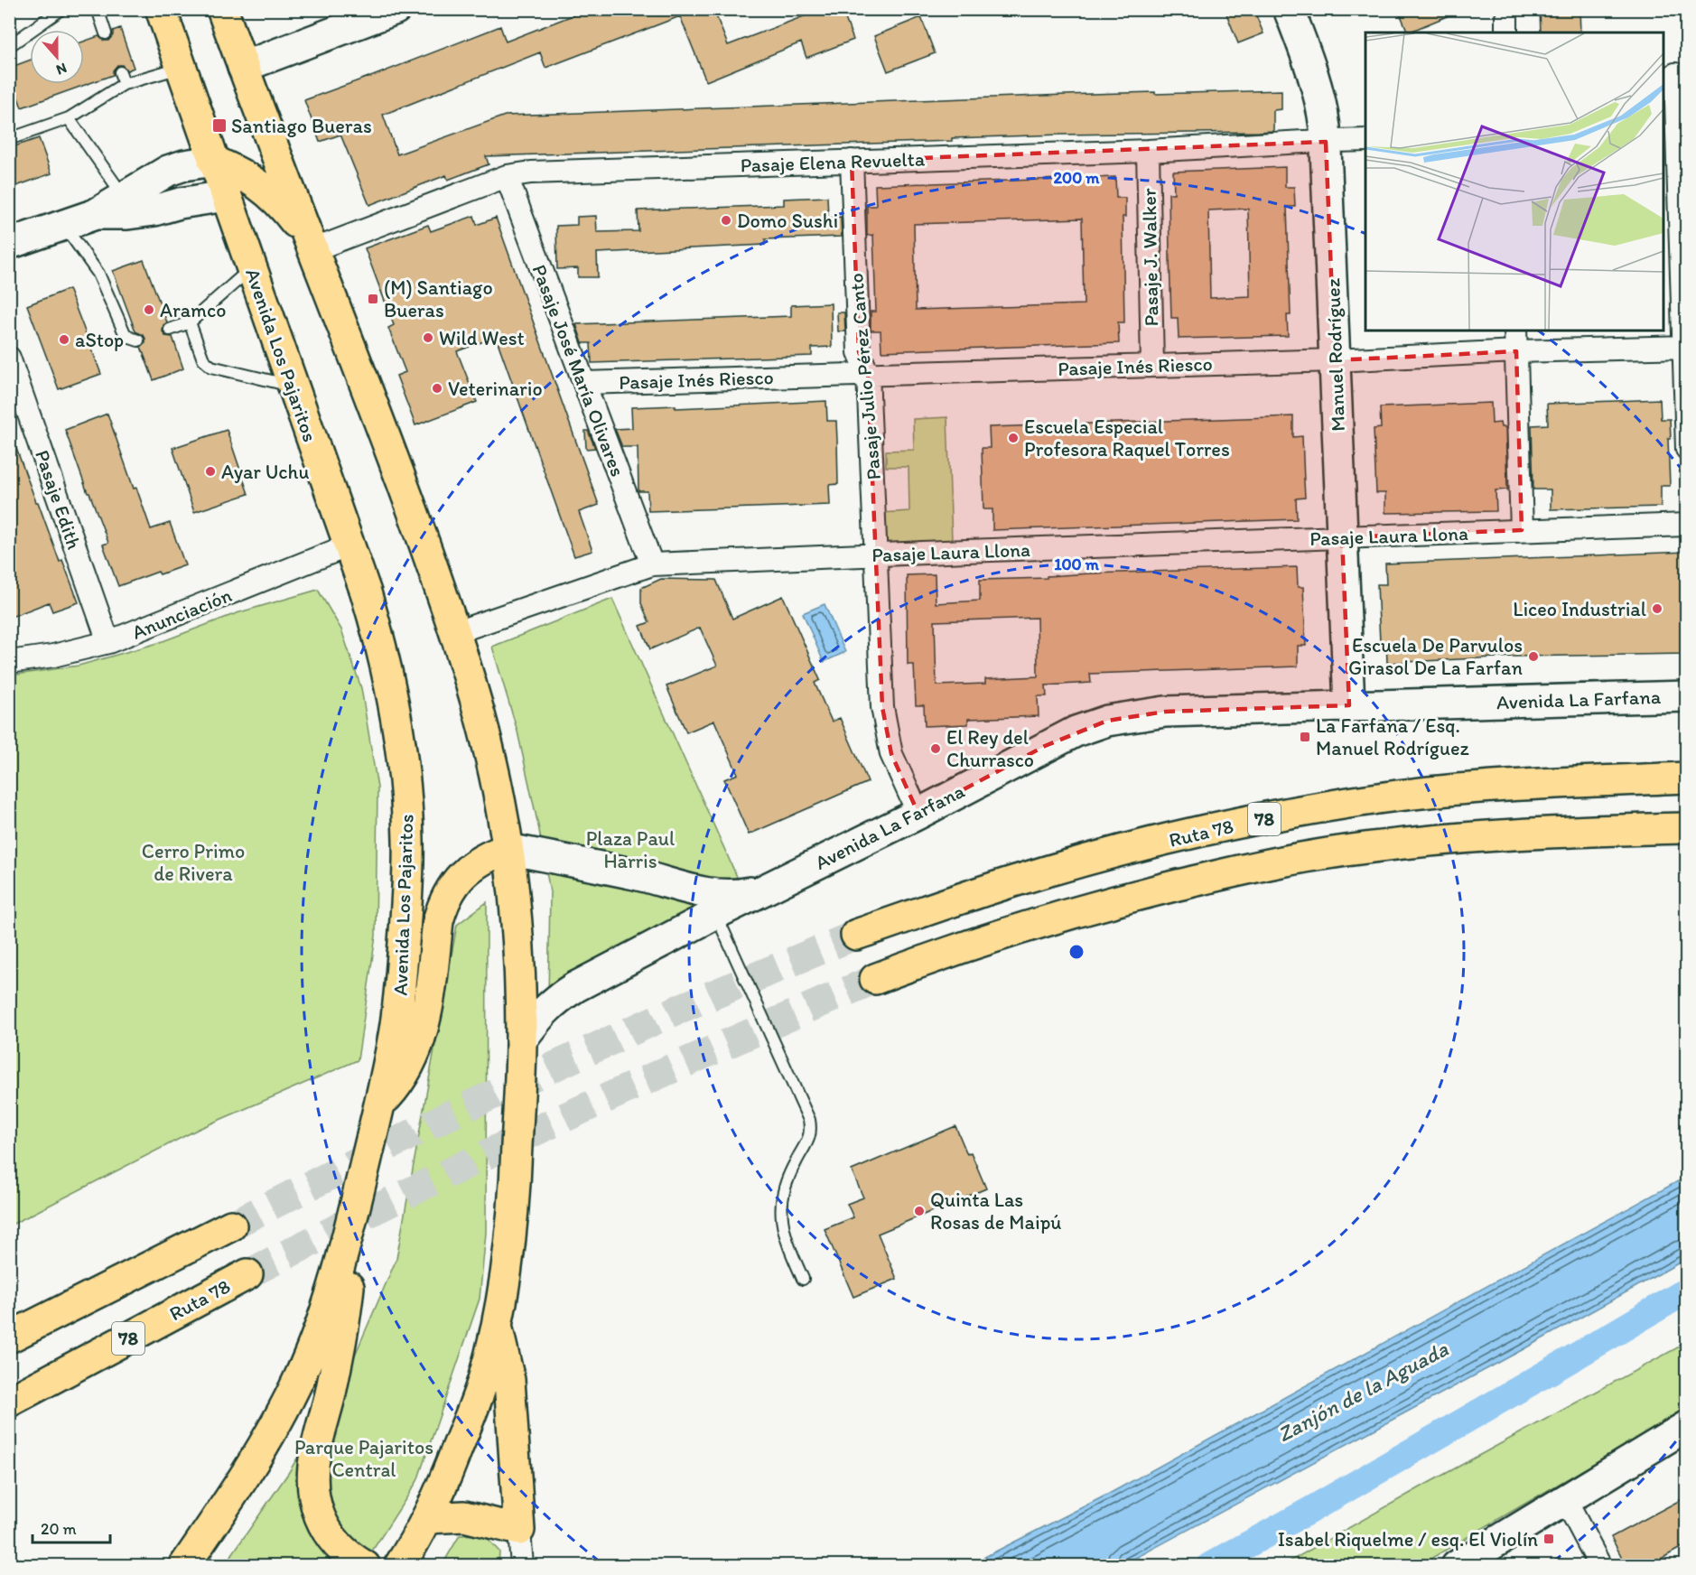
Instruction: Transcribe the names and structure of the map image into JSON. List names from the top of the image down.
{
  "streets": {
    "main road": ["Avenida Los Pajaritos", "78", "Ruta 78"],
    "street": [
      "Pasaje Elena Revuelta",
      "Pasaje J. Walker",
      "Manuel Rodríguez",
      "Pasaje Inés Riesco",
      "Pasaje José María Olivares",
      "Pasaje Julio Pérez Canto",
      "Pasaje Edith",
      "Pasaje Laura Llona",
      "Anunciación",
      "Avenida La Farfana"
    ]
  },
  "crossings": [
    ["Pasaje Elena Revuelta", "Pasaje J. Walker"],
    ["Pasaje Elena Revuelta", "Manuel Rodríguez"],
    ["Pasaje Elena Revuelta", "Pasaje José María Olivares"],
    ["Pasaje Elena Revuelta", "Pasaje Julio Pérez Canto"],
    ["Pasaje J. Walker", "Pasaje Inés Riesco"],
    ["Avenida Los Pajaritos", "Anunciación"],
    ["Manuel Rodríguez", "Pasaje Inés Riesco"],
    ["Manuel Rodríguez", "Pasaje Laura Llona"],
    ["Manuel Rodríguez", "Avenida La Farfana"],
    ["Pasaje Inés Riesco", "Pasaje José María Olivares"],
    ["Pasaje Inés Riesco", "Pasaje Julio Pérez Canto"],
    ["Pasaje José María Olivares", "Pasaje Laura Llona"],
    ["Pasaje Julio Pérez Canto", "Pasaje Laura Llona"],
    ["Pasaje Julio Pérez Canto", "Avenida La Farfana"],
    ["Pasaje Edith", "Anunciación"]
  ],
  "water": ["Zanjón de la Aguada"],
  "parks": ["Plaza Paul Harris", "Cerro Primo de Rivera", "Parque Pajaritos Central"],
  "places": {
    "transit": [
      "Santiago Bueras",
      "(M) Santiago Bueras",
      "La Farfana / Esq. Manuel Rodríguez",
      "Isabel Riquelme / esq. El Violín"
    ],
    "other": [
      "Domo Sushi",
      "Aramco",
      "Wild West",
      "aStop",
      "Veterinario",
      "Escuela Especial Profesora Raquel Torres",
      "Ayar Uchu",
      "Liceo Industrial",
      "Escuela De Parvulos Girasol De La Farfan",
      "El Rey del Churrasco",
      "Quinta Las Rosas de Maipú"
    ]
  },
  "scale_bar": "20 m",
  "north": "bottom",
  "rings": ["200 m", "100 m"]
}
